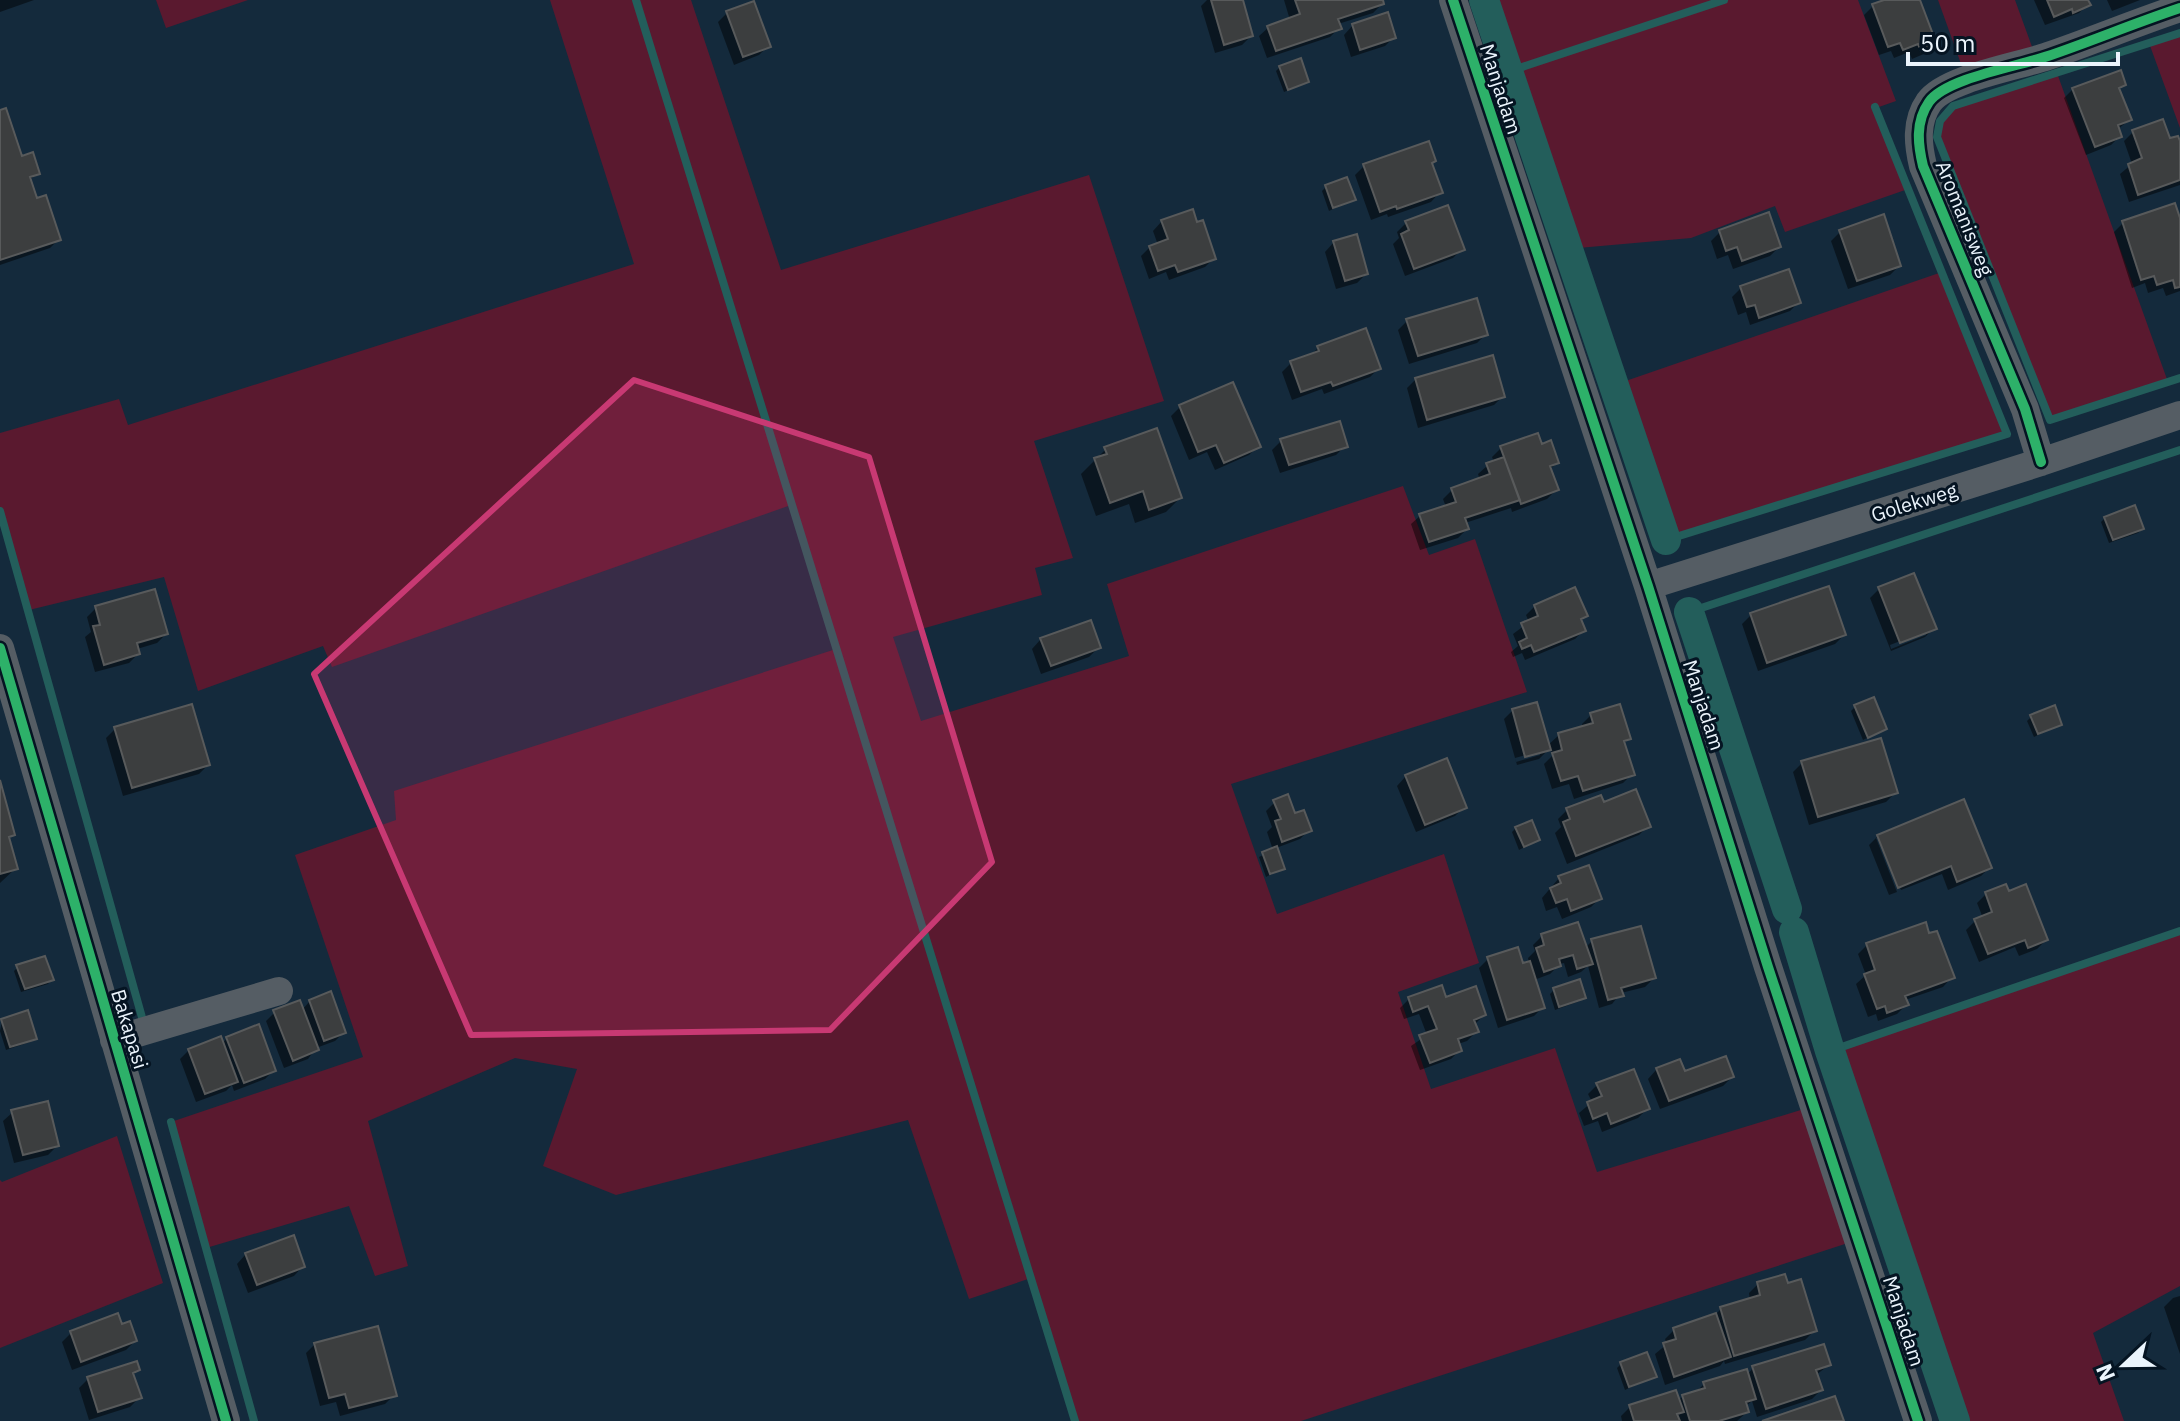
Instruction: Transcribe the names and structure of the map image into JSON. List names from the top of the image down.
{
  "streets": {
    "street": [
      "Manjadam",
      "Aromanisweg",
      "Golekweg",
      "Bakapasi"
    ]
  },
  "crossings": [
    ["Manjadam", "Golekweg"],
    ["Aromanisweg", "Golekweg"]
  ],
  "scale_bar": "50 m",
  "north": "left"
}
